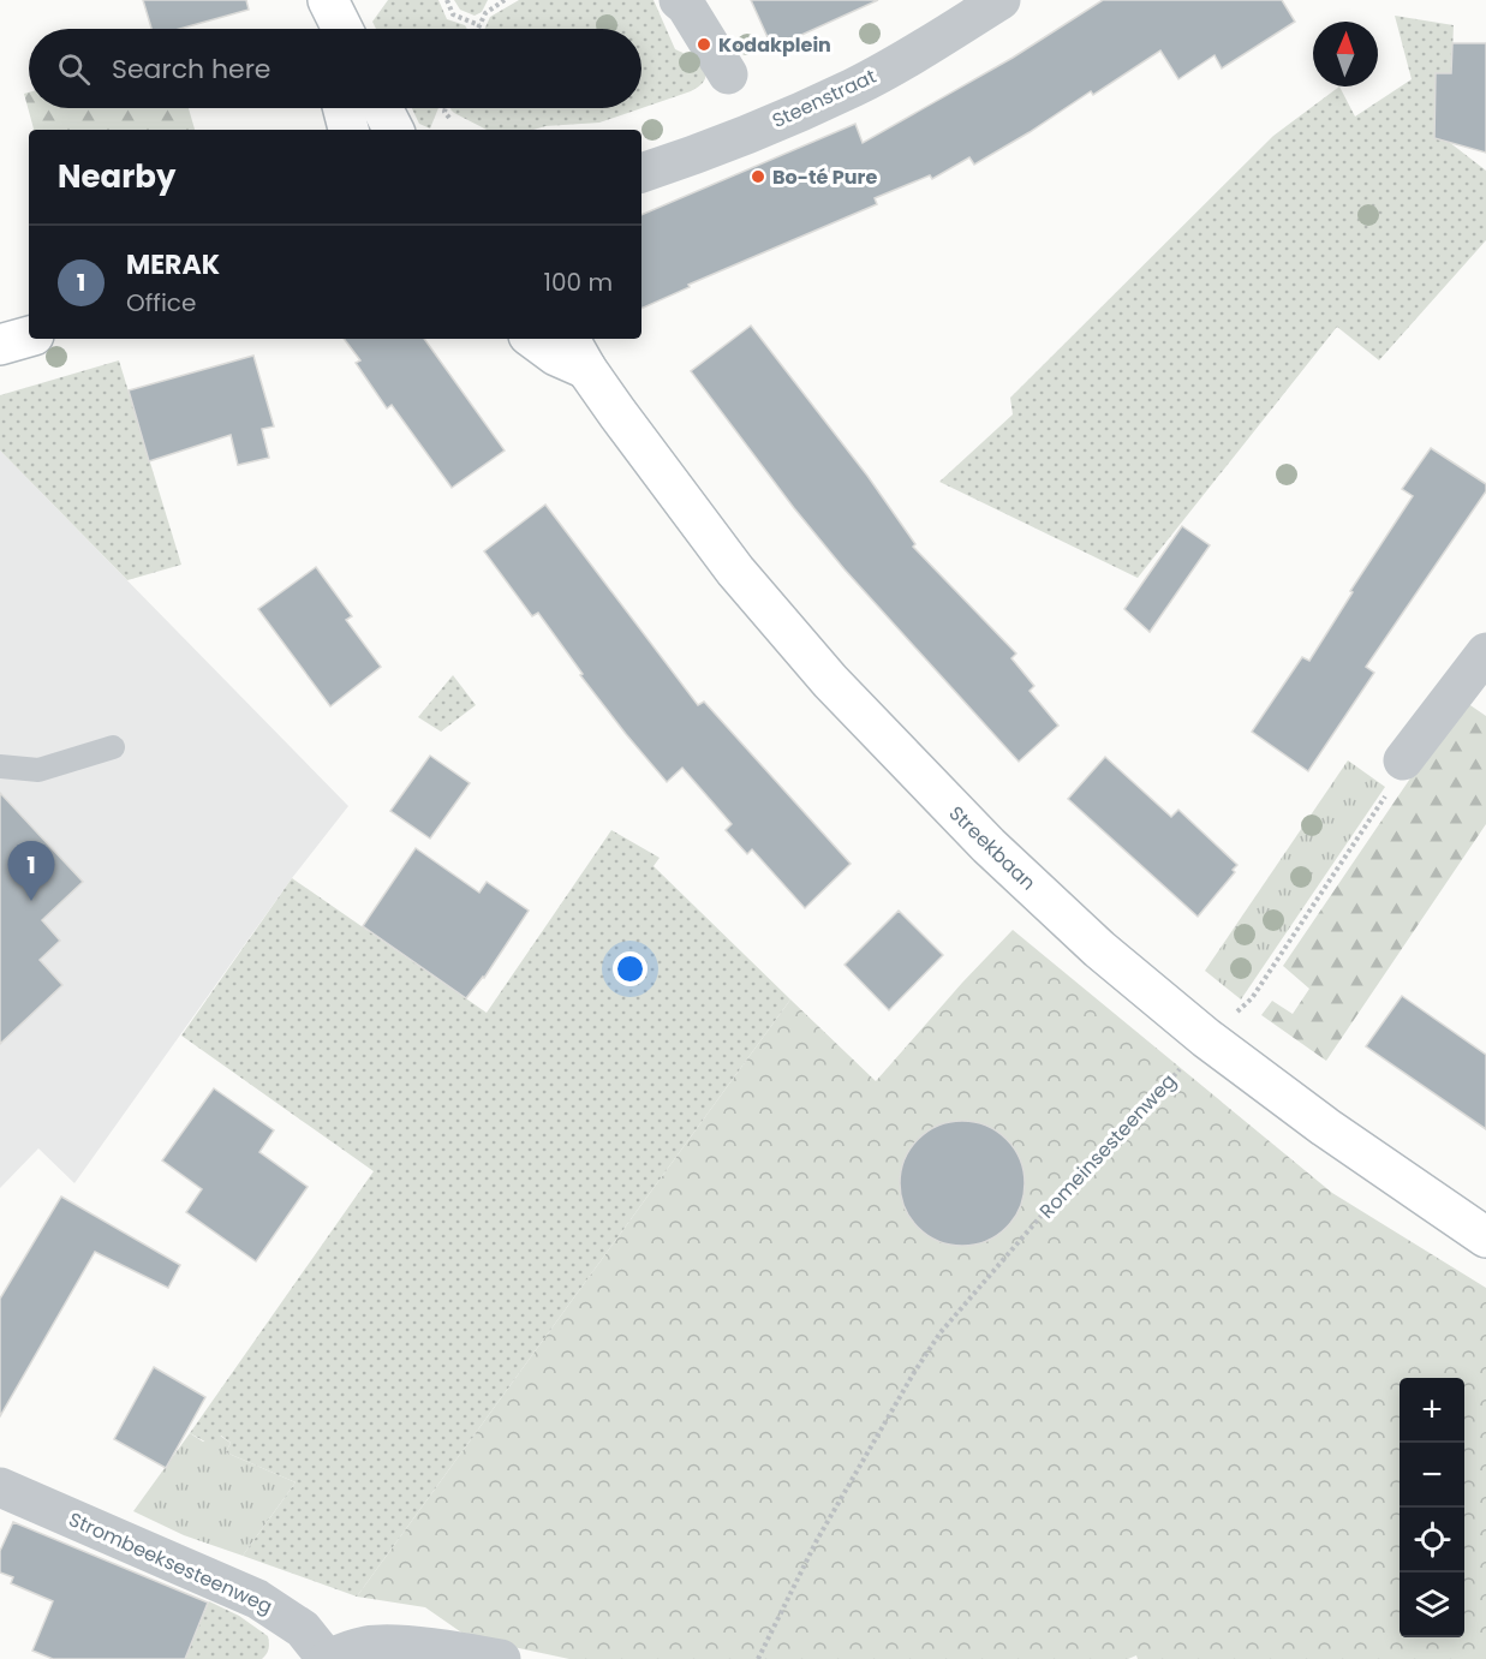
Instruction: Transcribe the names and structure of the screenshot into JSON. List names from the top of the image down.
{
  "streets": {
    "street": ["Steenstraat", "Streekbaan", "Strombeeksesteenweg"],
    "path": ["Romeinsesteenweg"]
  },
  "crossings": [
    ["Streekbaan", "Romeinsesteenweg"]
  ],
  "places": ["Kodakplein", "Bo-té Pure"],
  "north": "top",
  "page": {
    "search": "Search here",
    "heading": "Nearby",
    "list": [
      {
        "mark": "1",
        "name": "MERAK",
        "note": "Office",
        "value": "100 m"
      }
    ],
    "pins": "1",
    "map_buttons": ["+", "−"]
  }
}
